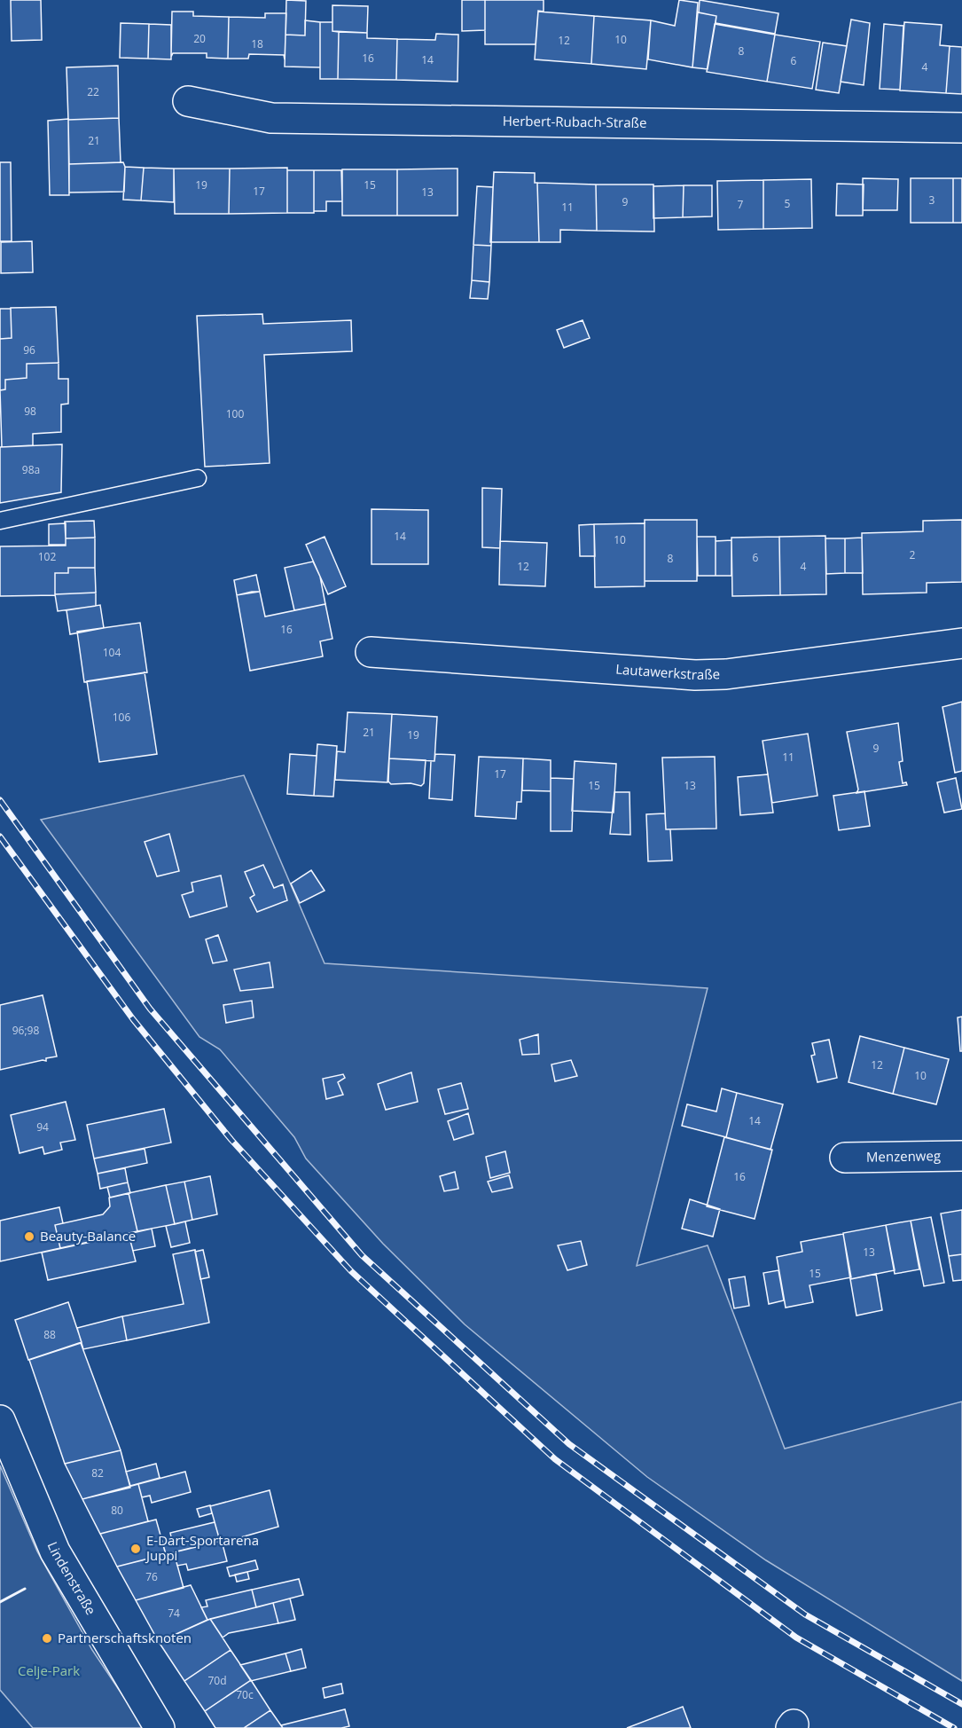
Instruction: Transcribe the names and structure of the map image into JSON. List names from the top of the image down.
{
  "streets": {
    "street": [
      "Herbert-Rubach-Straße",
      "Lautawerkstraße",
      "Menzenweg",
      "Lindenstraße"
    ]
  },
  "parks": ["Celje-Park"],
  "places": ["Beauty-Balance", "E-Dart-Sportarena Juppi", "Partnerschaftsknoten"],
  "house_numbers": [
    "20",
    "10",
    "12",
    "18",
    "8",
    "16",
    "14",
    "6",
    "4",
    "22",
    "21",
    "19",
    "15",
    "17",
    "13",
    "3",
    "9",
    "5",
    "7",
    "11",
    "96",
    "98",
    "100",
    "98a",
    "14",
    "10",
    "2",
    "102",
    "6",
    "8",
    "12",
    "4",
    "16",
    "104",
    "106",
    "21",
    "19",
    "9",
    "11",
    "17",
    "15",
    "13",
    "96;98",
    "12",
    "10",
    "14",
    "94",
    "16",
    "13",
    "15",
    "88",
    "82",
    "80",
    "76",
    "74",
    "70d",
    "70c"
  ]
}
